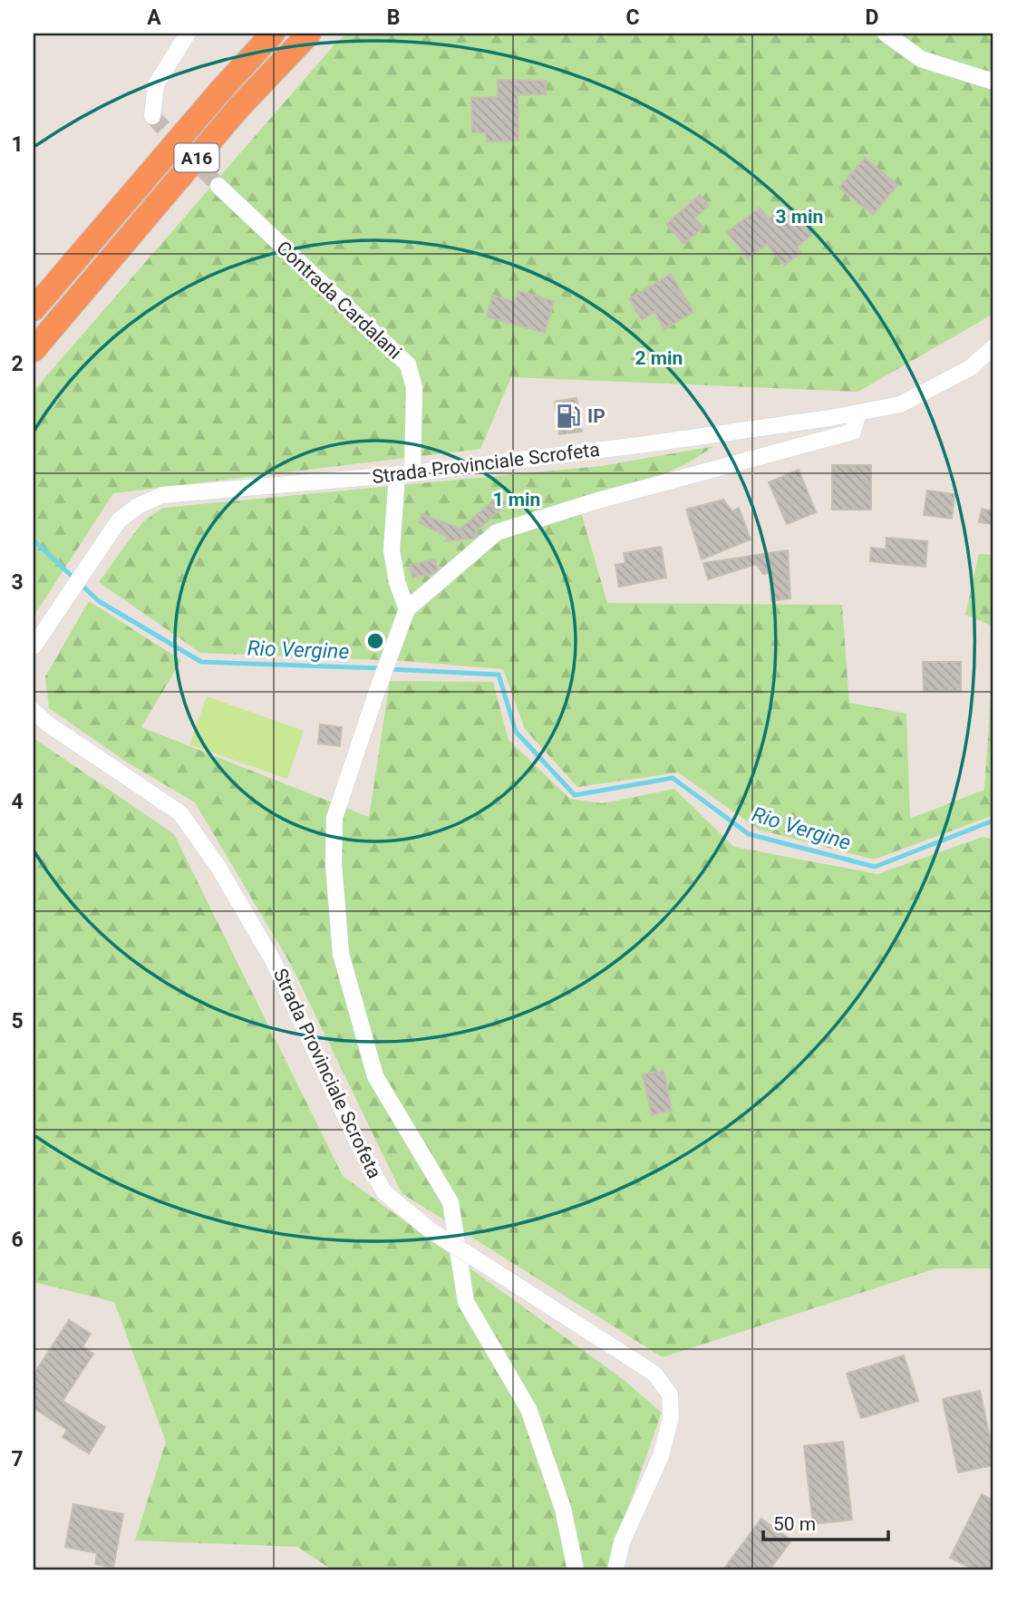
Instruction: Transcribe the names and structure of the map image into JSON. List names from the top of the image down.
{
  "streets": {
    "highway": ["A16"],
    "street": ["Contrada Cardalani", "Strada Provinciale Scrofeta"]
  },
  "crossings": [
    ["Contrada Cardalani", "Strada Provinciale Scrofeta"]
  ],
  "water": ["Rio Vergine"],
  "places": {
    "fuel station": ["IP"]
  },
  "scale_bar": "50 m",
  "grid": {
    "columns": [
      "A",
      "B",
      "C",
      "D"
    ],
    "rows": [
      "1",
      "2",
      "3",
      "4",
      "5",
      "6",
      "7"
    ]
  },
  "rings": ["3 min", "2 min", "1 min"]
}
